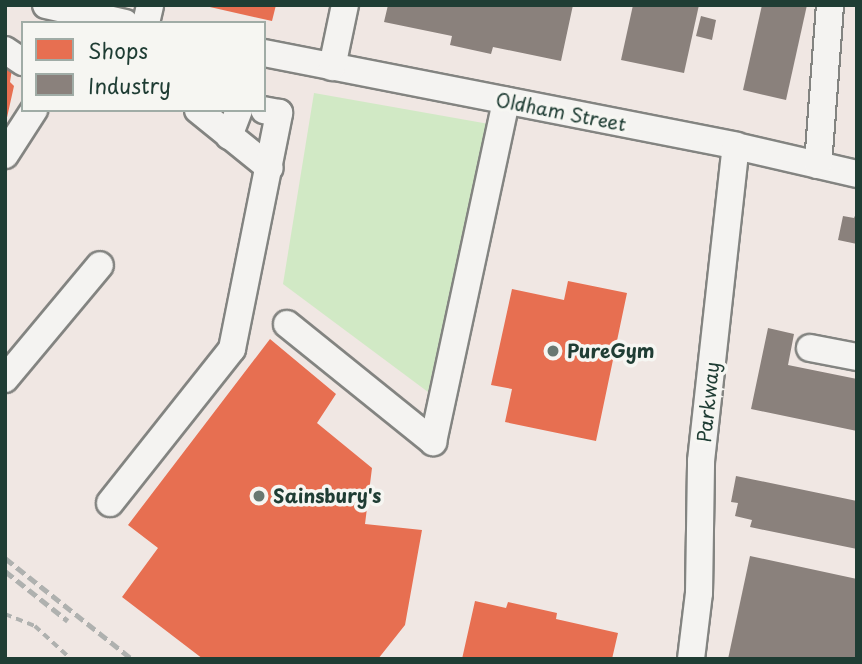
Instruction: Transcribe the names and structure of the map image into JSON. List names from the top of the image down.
{
  "streets": {
    "street": ["Oldham Street", "Parkway"]
  },
  "crossings": [
    ["Oldham Street", "Parkway"]
  ],
  "places": ["PureGym", "Sainsbury's"],
  "legend": ["Shops", "Industry"]
}
